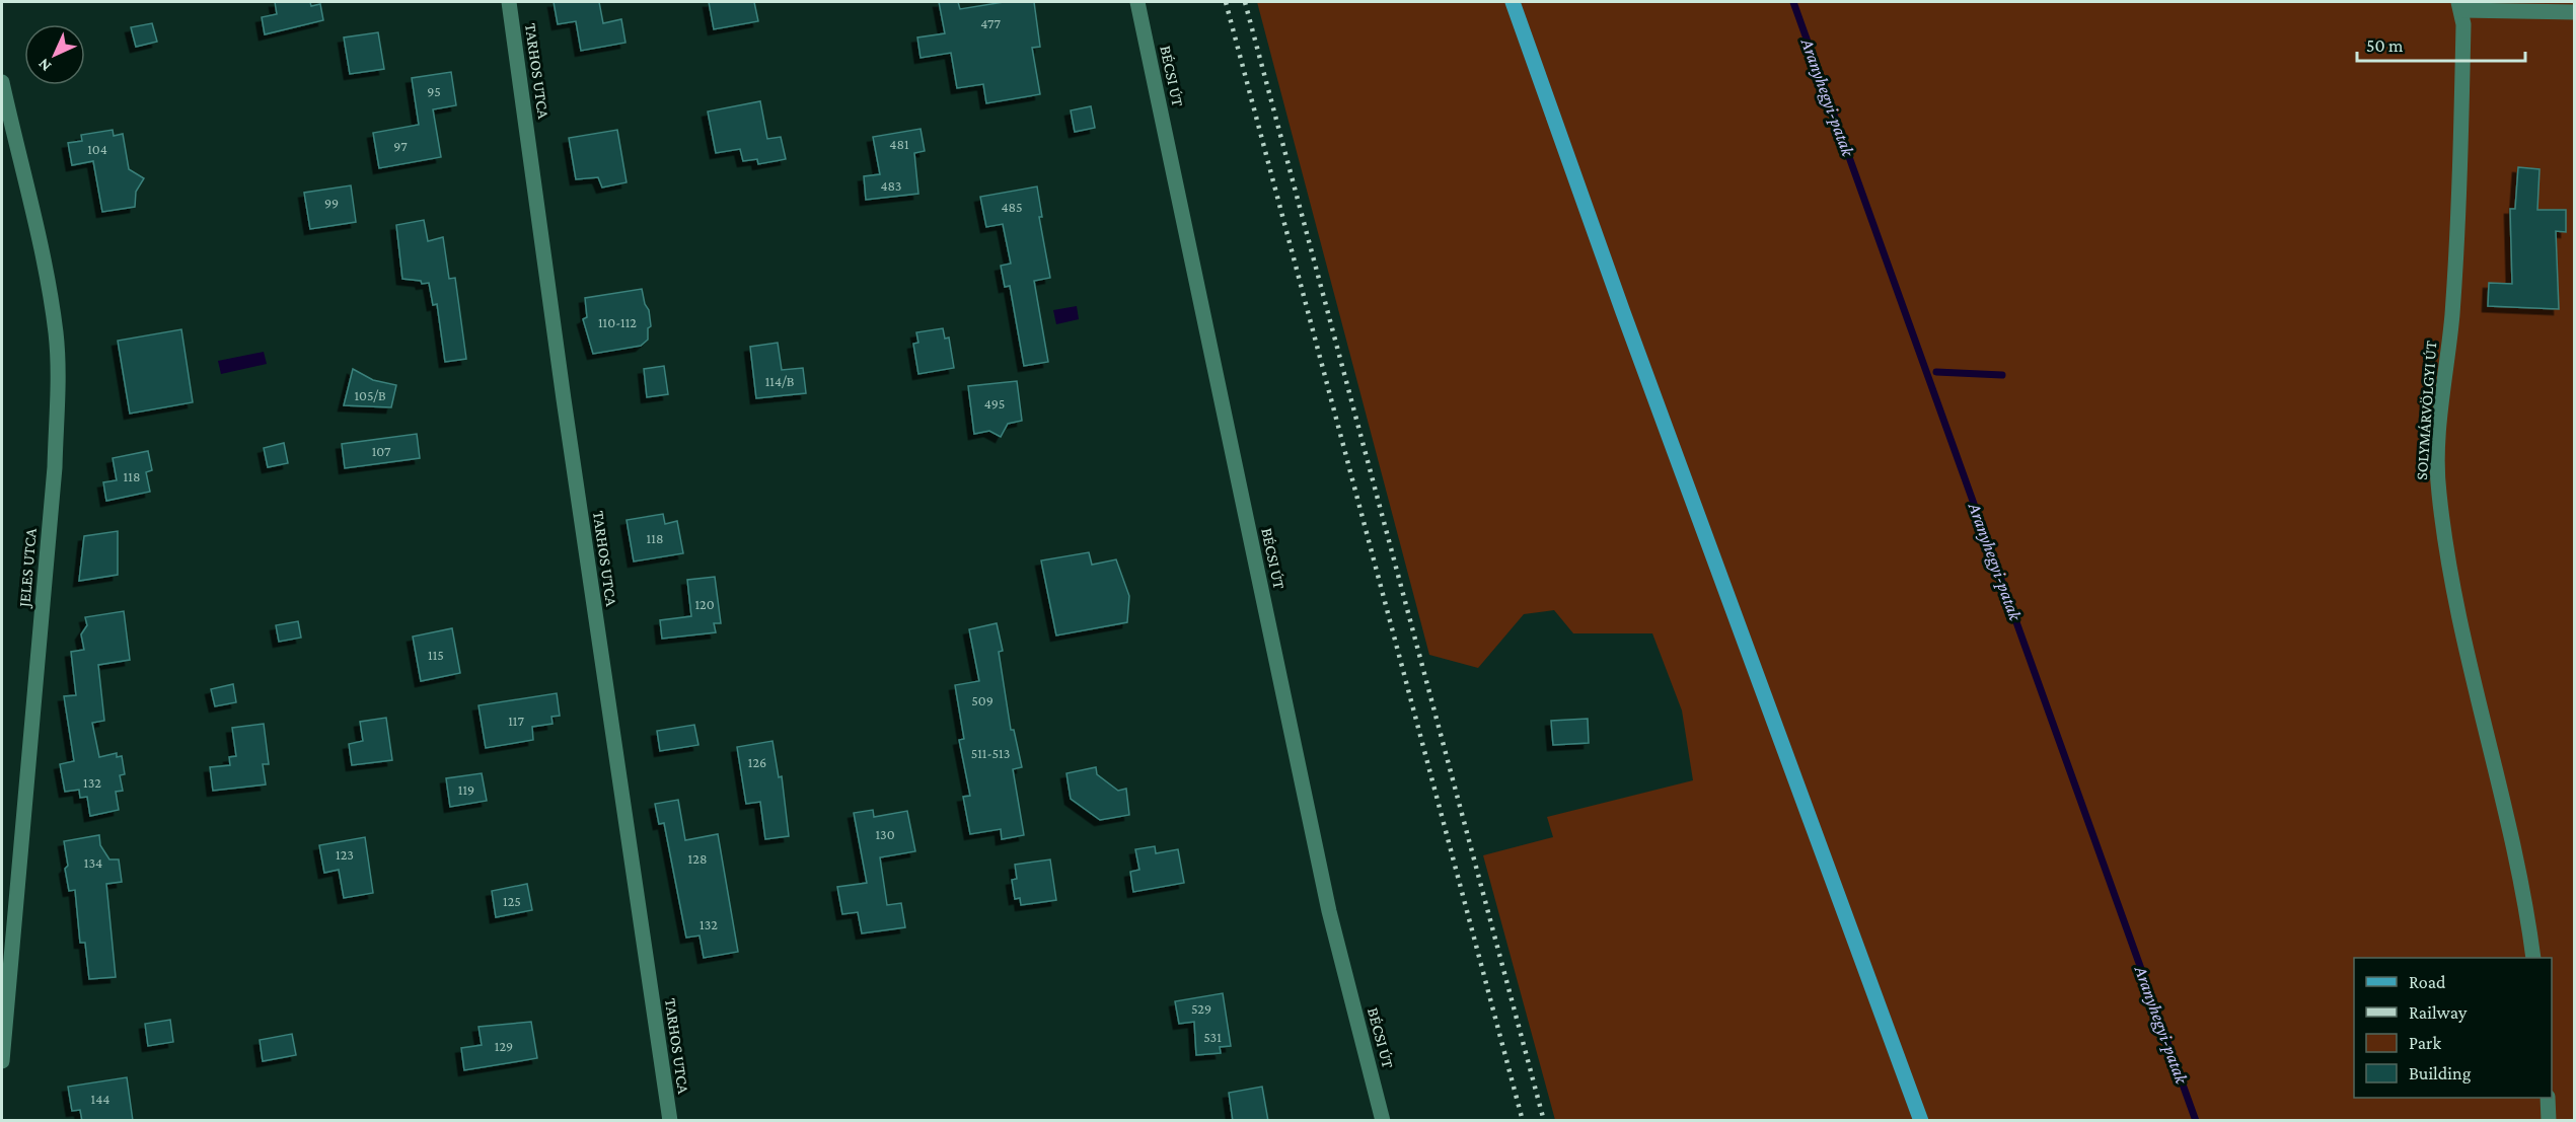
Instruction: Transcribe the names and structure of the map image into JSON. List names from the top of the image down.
{
  "streets": {
    "street": [
      "TARHOS UTCA",
      "BÉCSI ÚT",
      "SOLYMÁRVÖLGYI ÚT",
      "JELES UTCA"
    ]
  },
  "water": ["Aranyhegyi-patak"],
  "house_numbers": [
    "477",
    "95",
    "481",
    "97",
    "104",
    "483",
    "99",
    "485",
    "110-112",
    "114/B",
    "105/B",
    "495",
    "107",
    "118",
    "118",
    "120",
    "115",
    "509",
    "117",
    "511-513",
    "126",
    "132",
    "119",
    "130",
    "123",
    "128",
    "134",
    "125",
    "132",
    "529",
    "531",
    "129",
    "144"
  ],
  "legend": [
    "Road",
    "Railway",
    "Park",
    "Building"
  ],
  "scale_bar": "50 m",
  "north": "bottom left"
}
